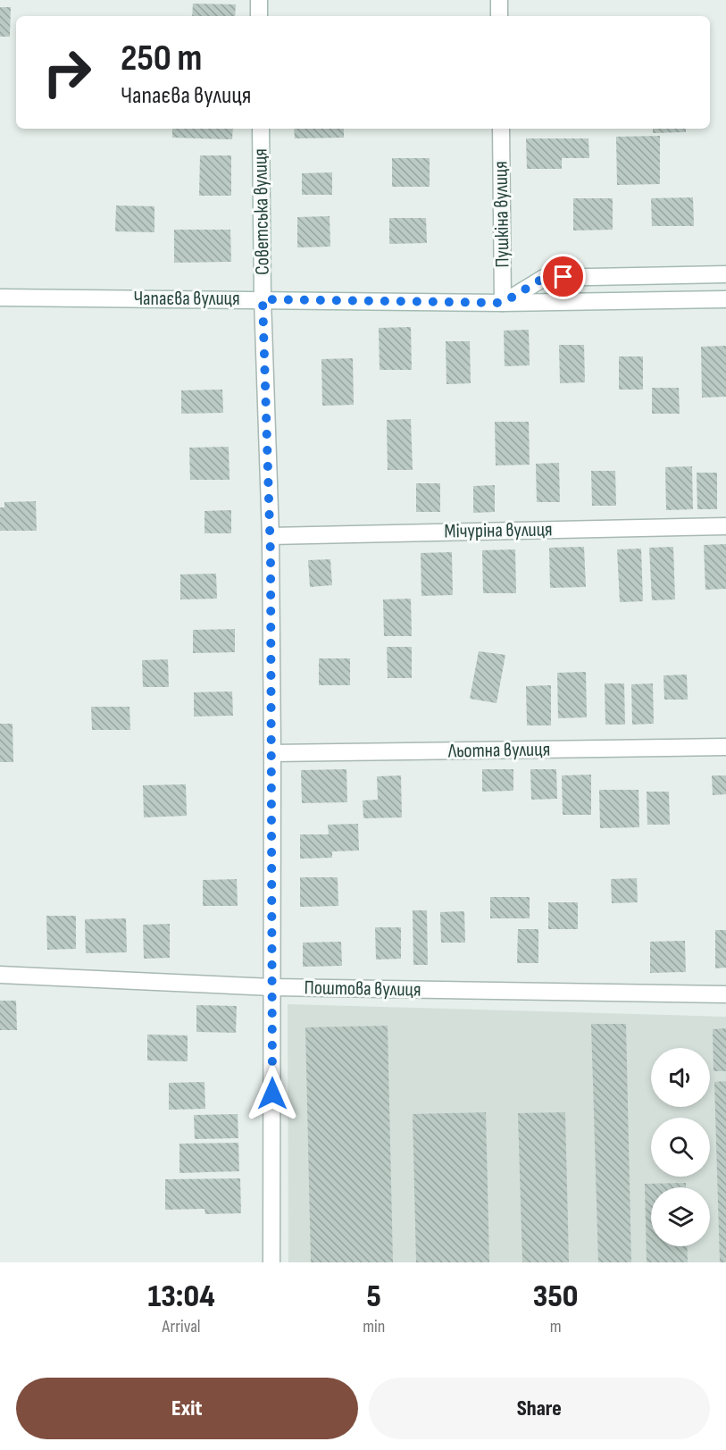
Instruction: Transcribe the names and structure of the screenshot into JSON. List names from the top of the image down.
{
  "streets": {
    "street": [
      "Советська вулиця",
      "Пушкіна вулиця",
      "Чапаєва вулиця",
      "Мічуріна вулиця",
      "Льотна вулиця",
      "Поштова вулиця"
    ]
  },
  "crossings": [
    ["Советська вулиця", "Чапаєва вулиця"],
    ["Советська вулиця", "Мічуріна вулиця"],
    ["Советська вулиця", "Льотна вулиця"],
    ["Советська вулиця", "Поштова вулиця"],
    ["Пушкіна вулиця", "Чапаєва вулиця"]
  ],
  "page": {
    "turn": ["250 m", "Чапаєва вулиця"],
    "eta": [
      "13:04",
      "Arrival",
      "5",
      "min",
      "350",
      "m"
    ],
    "buttons": ["Exit", "Share"]
  }
}
